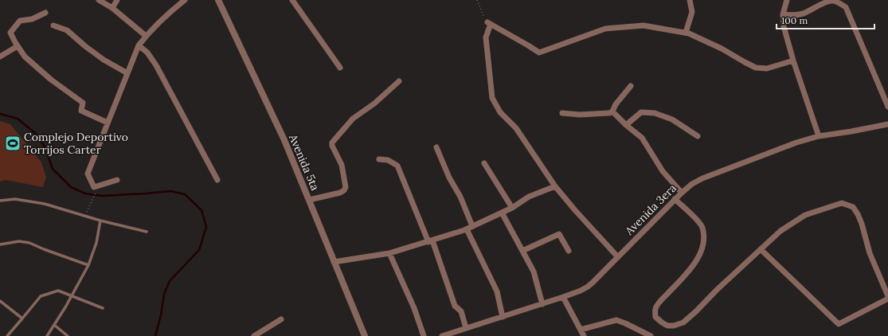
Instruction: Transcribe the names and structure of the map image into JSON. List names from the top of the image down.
{
  "streets": {
    "street": ["Avenida 5ta", "Avenida 3era"]
  },
  "places": {
    "sports": ["Complejo Deportivo Torrijos Carter"]
  },
  "scale_bar": "100 m"
}
